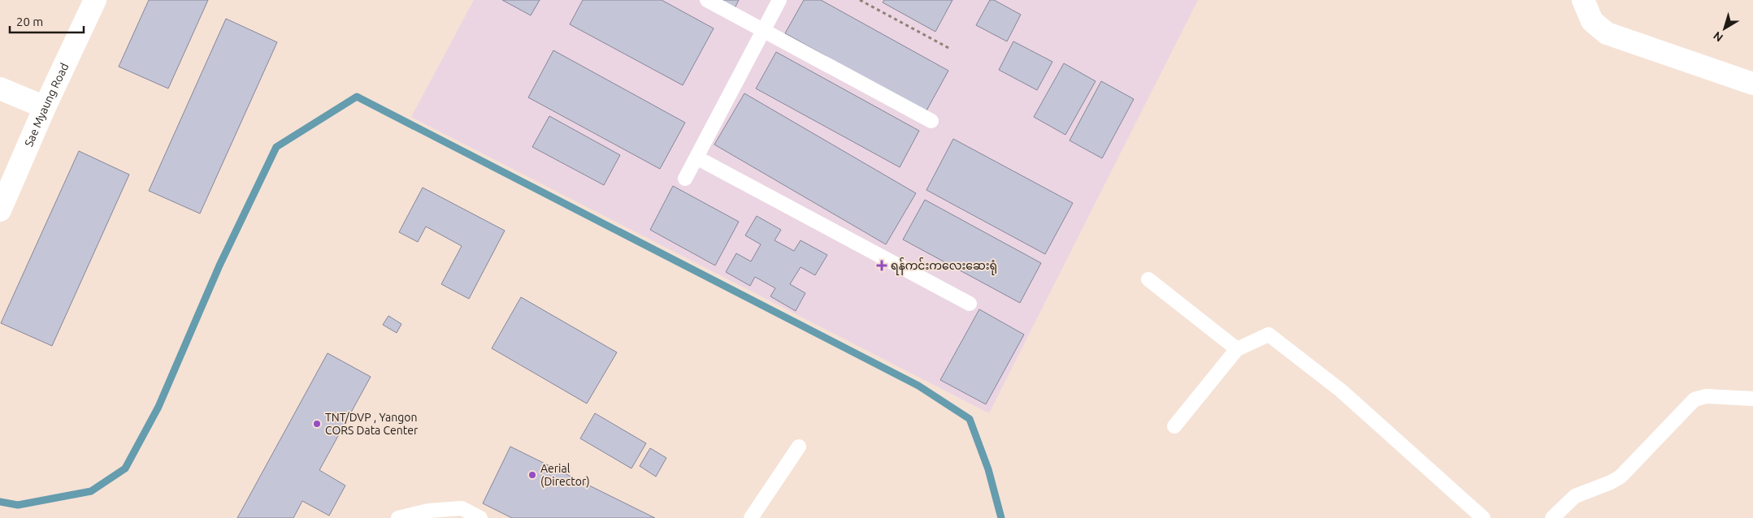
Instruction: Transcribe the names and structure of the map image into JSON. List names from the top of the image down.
{
  "streets": {
    "street": ["Sae Myaung Road"]
  },
  "places": {
    "health": ["ရန်ကင်းကလေးဆေးရုံ"],
    "other": ["TNT/DVP , Yangon CORS Data Center", "Aerial (Director)"]
  },
  "scale_bar": "20 m",
  "north": "bottom left"
}
